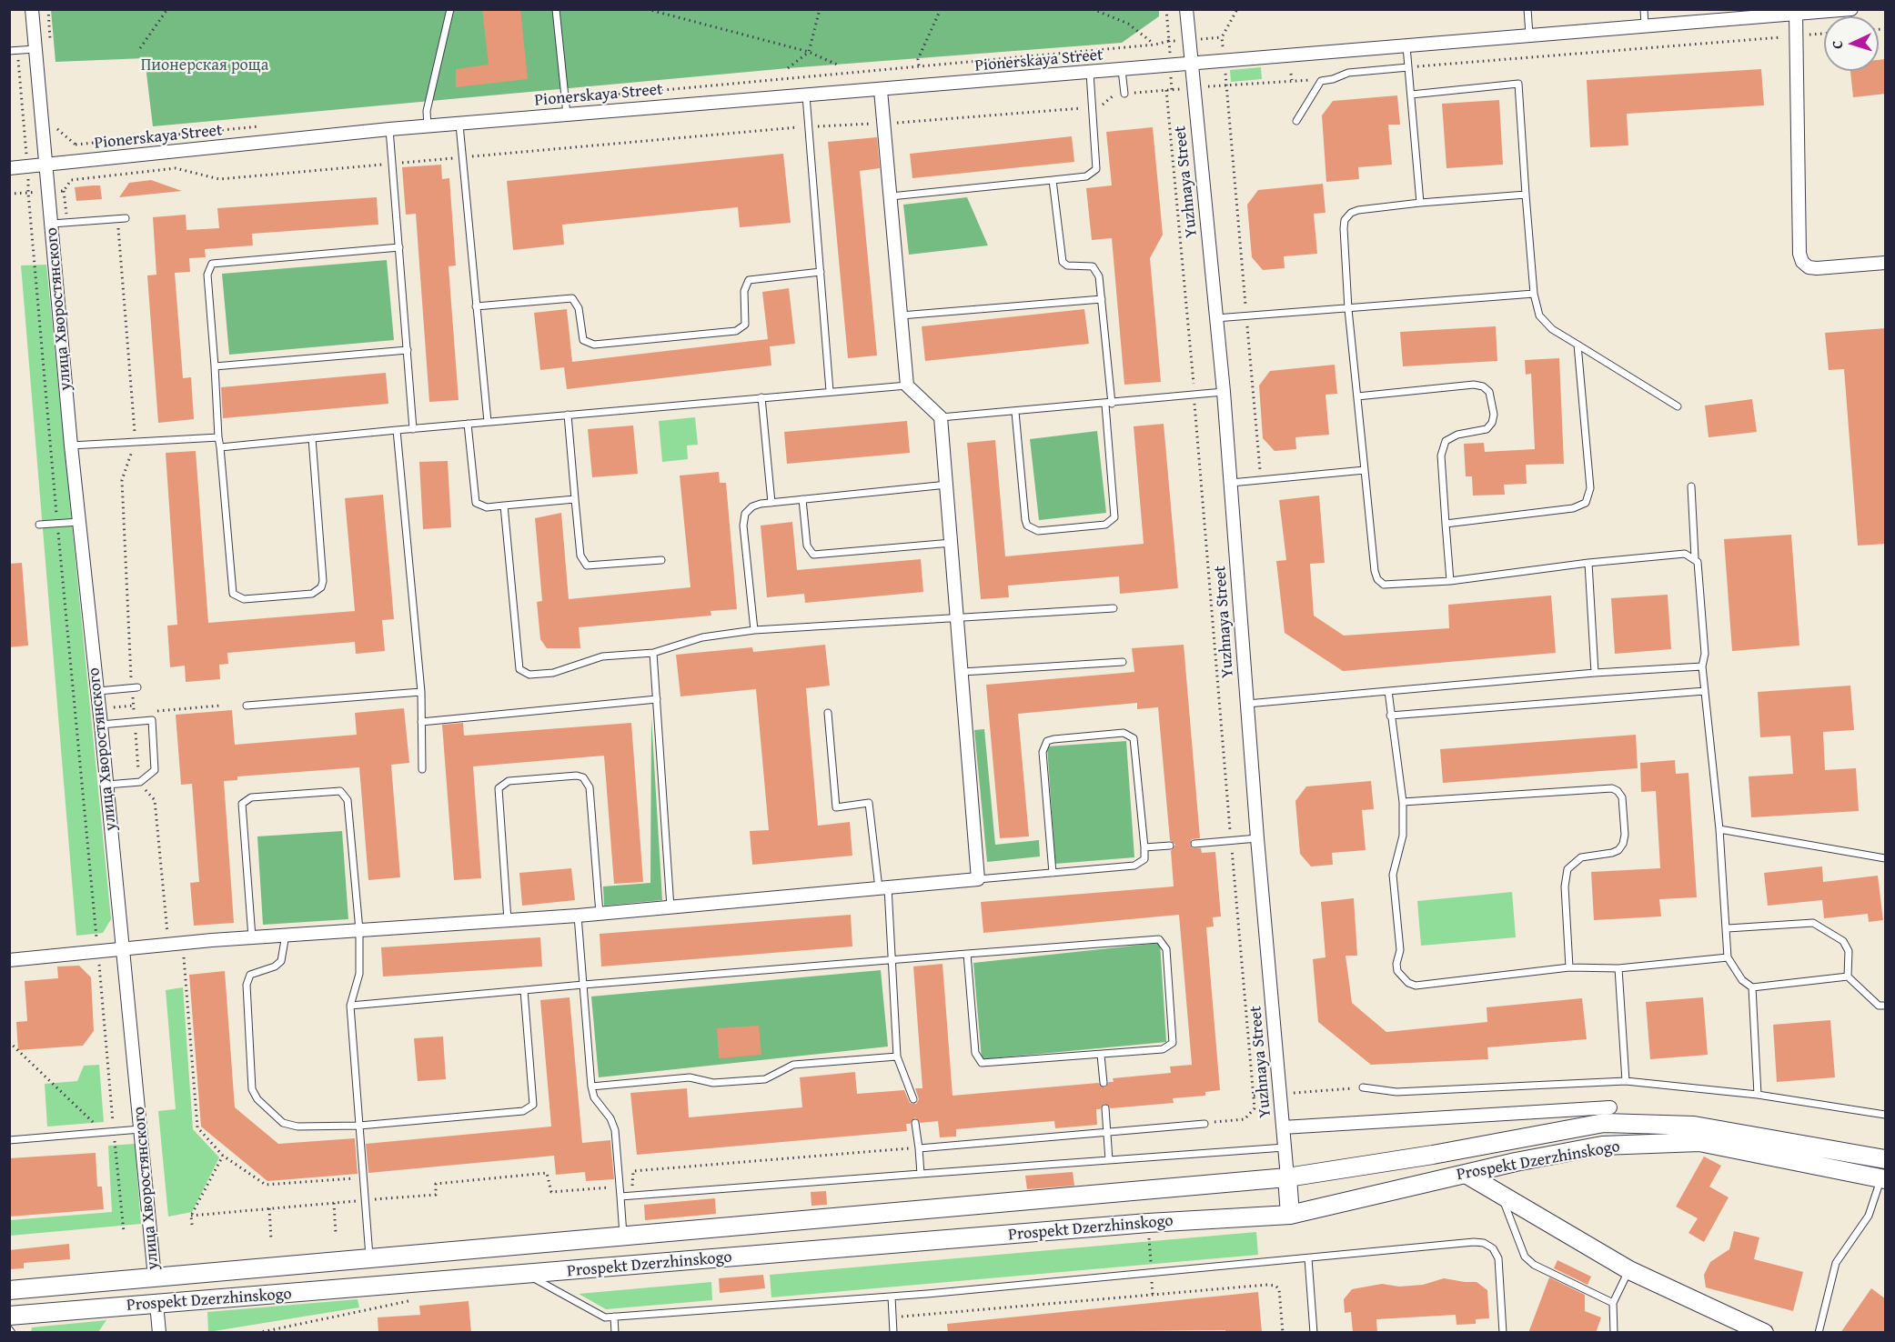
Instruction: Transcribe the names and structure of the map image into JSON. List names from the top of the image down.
{
  "streets": {
    "street": [
      "Pionerskaya Street",
      "Yuzhnaya Street",
      "улица Хворостянского",
      "Prospekt Dzerzhinskogo"
    ]
  },
  "crossings": [
    ["Pionerskaya Street", "Yuzhnaya Street"],
    ["Pionerskaya Street", "улица Хворостянского"],
    ["Yuzhnaya Street", "Prospekt Dzerzhinskogo"],
    ["улица Хворостянского", "Prospekt Dzerzhinskogo"]
  ],
  "parks": ["Пионерская роща"],
  "north": "left"
}
